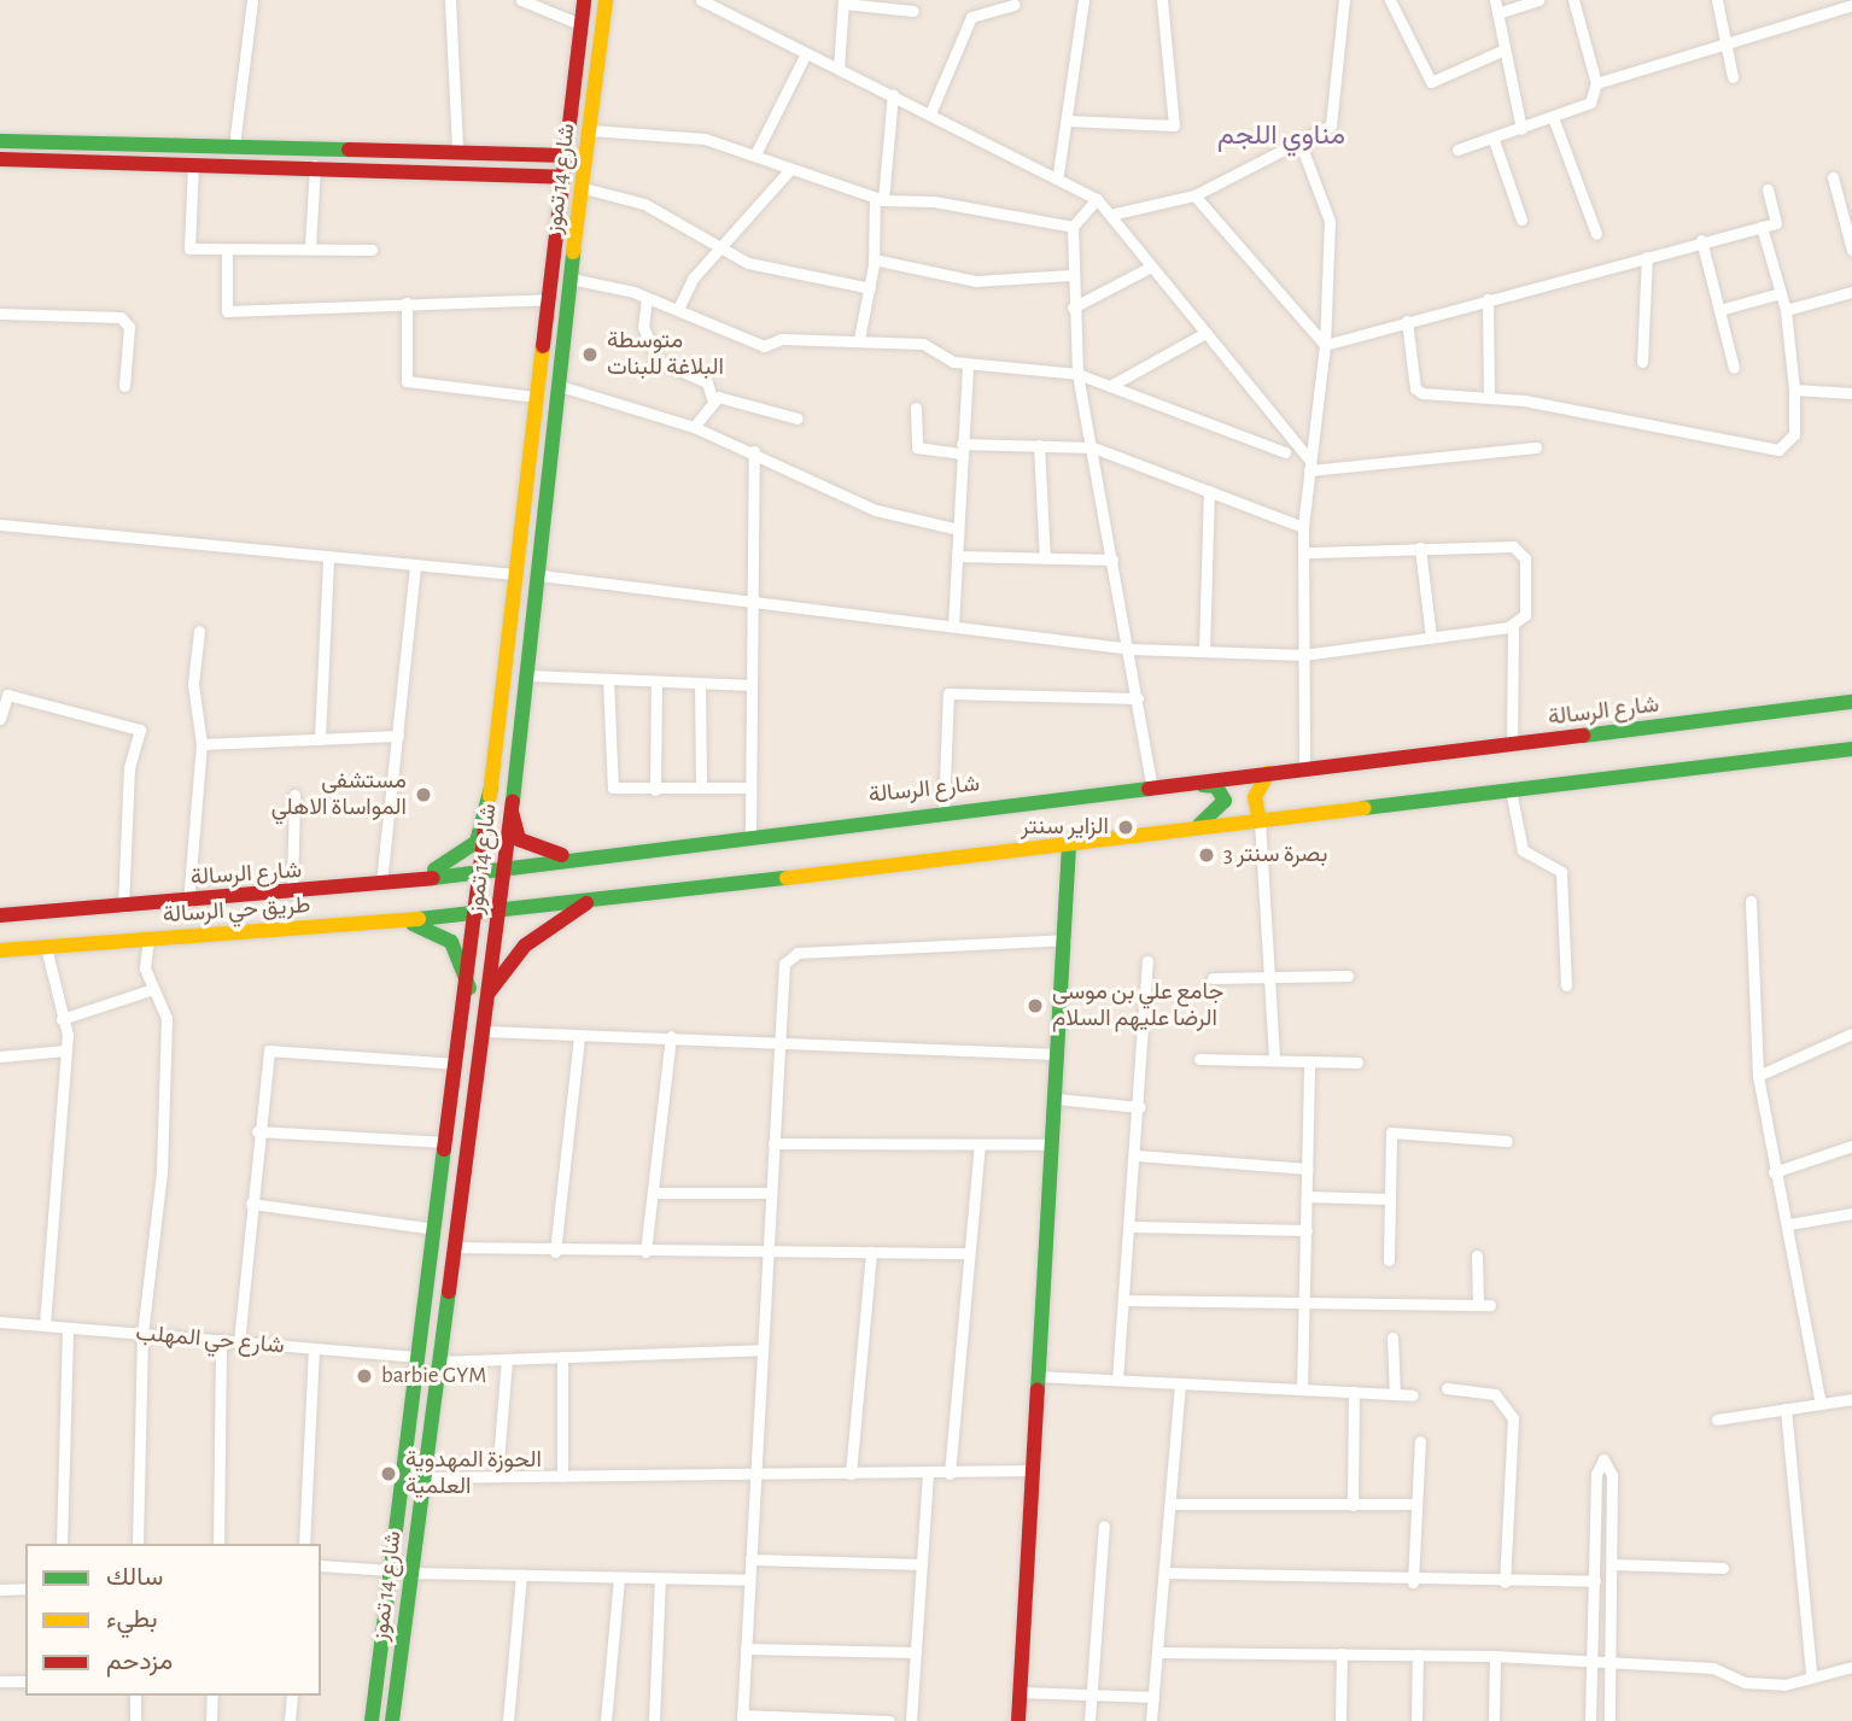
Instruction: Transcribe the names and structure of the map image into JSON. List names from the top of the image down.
{
  "streets": {
    "main road": ["شارع 14 تموز", "شارع الرسالة", "طريق حي الرسالة"],
    "street": ["شارع حي المهلب"]
  },
  "crossings": [
    ["شارع 14 تموز", "شارع الرسالة"],
    ["شارع 14 تموز", "طريق حي الرسالة"],
    ["شارع 14 تموز", "شارع حي المهلب"]
  ],
  "districts": ["مناوي اللجم"],
  "places": [
    "متوسطة البلاغة للبنات",
    "مستشفى المواساة اﻻهلي",
    "الزاير سنتر",
    "بصرة سنتر 3",
    "جامع علي بن موسى الرضا عليهم السلام",
    "barbie GYM",
    "الحوزة المهدوية العلمية"
  ],
  "legend": ["سالك", "بطيء", "مزدحم"]
}
